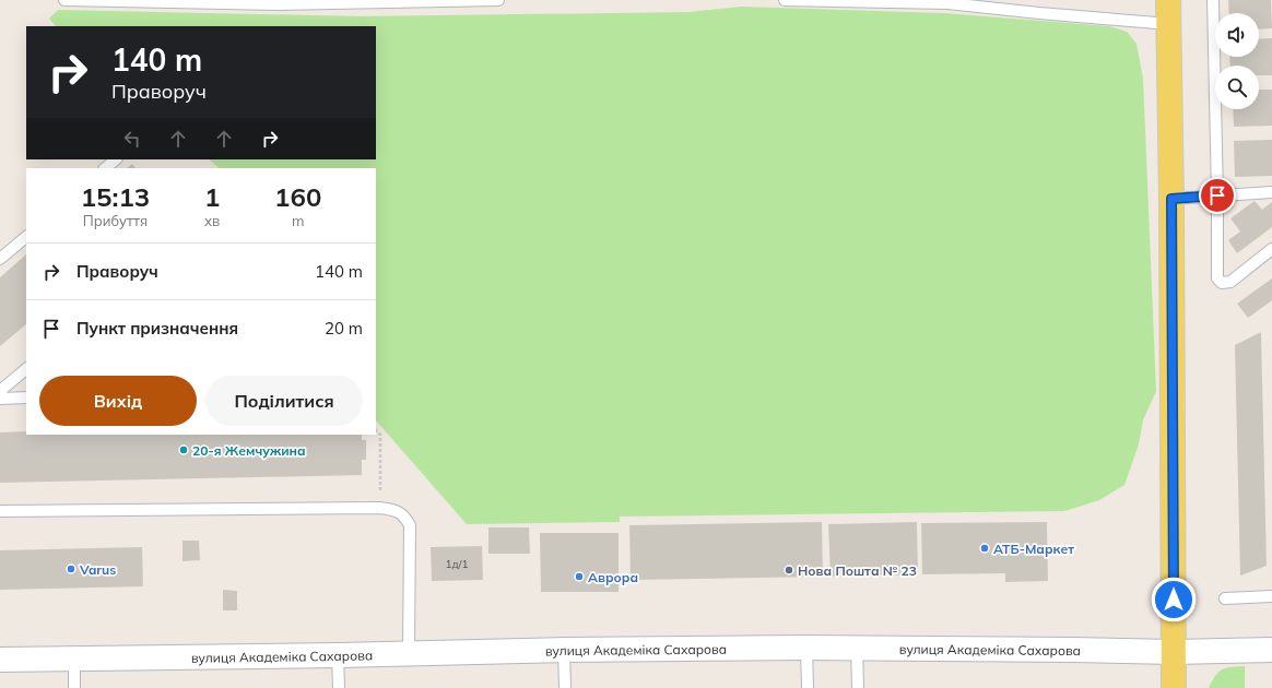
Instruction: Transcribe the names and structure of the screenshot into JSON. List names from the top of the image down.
{
  "streets": {
    "street": ["вулиця Академіка Сахарова"]
  },
  "places": [
    "20-я Жемчужина",
    "АТБ-Маркет",
    "Varus",
    "Нова Пошта № 23",
    "Аврора"
  ],
  "house_numbers": ["1д/1"],
  "page": {
    "turn": ["140 m", "Праворуч"],
    "eta": [
      "15:13",
      "Прибуття",
      "1",
      "хв",
      "160",
      "m"
    ],
    "list": [
      {
        "name": "Праворуч",
        "value": "140 m"
      },
      {
        "name": "Пункт призначення",
        "value": "20 m"
      }
    ],
    "buttons": ["Вихід", "Поділитися"]
  }
}
